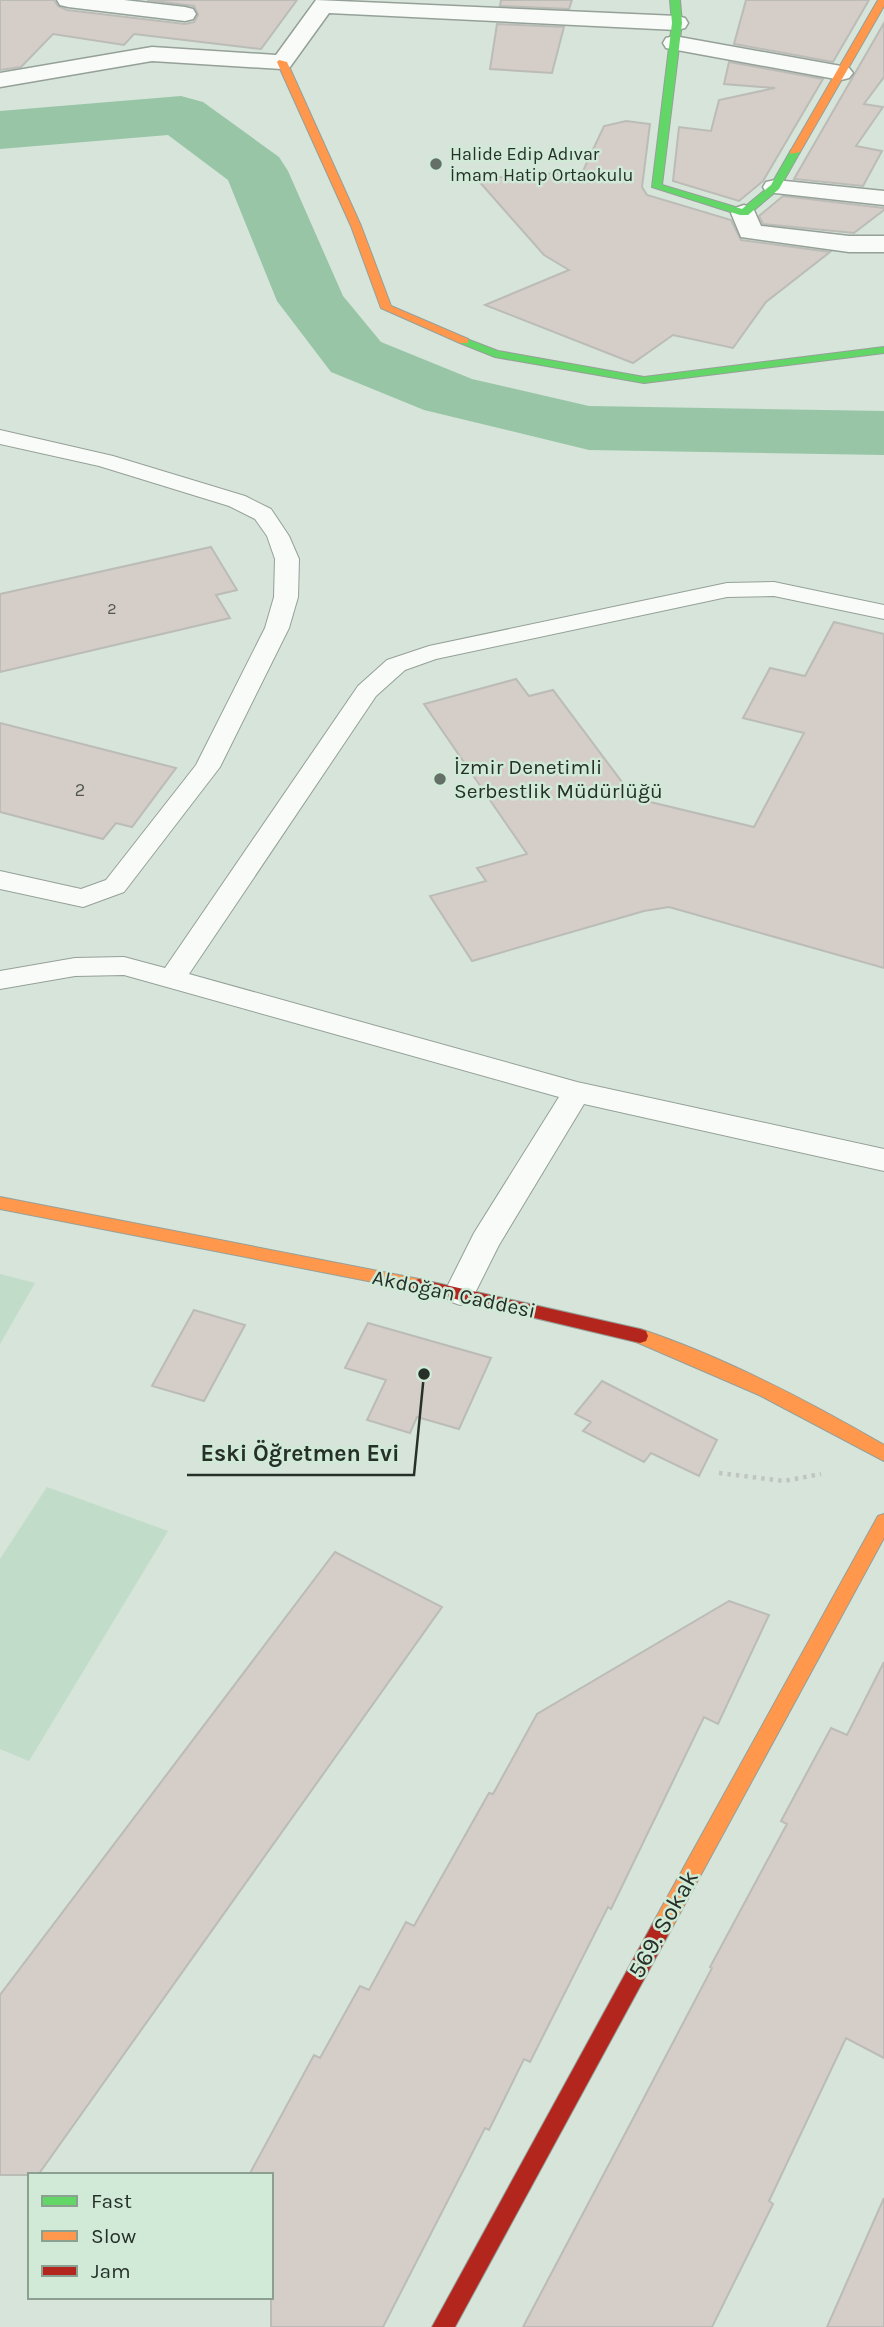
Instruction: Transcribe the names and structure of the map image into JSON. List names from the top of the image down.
{
  "streets": {
    "street": ["Akdoğan Caddesi", "569. Sokak"]
  },
  "places": ["Halide Edip Adıvar İmam Hatip Ortaokulu", "İzmir Denetimli Serbestlik Müdürlüğü", "Eski Öğretmen Evi"],
  "house_numbers": ["2", "2"],
  "legend": ["Fast", "Slow", "Jam"]
}
